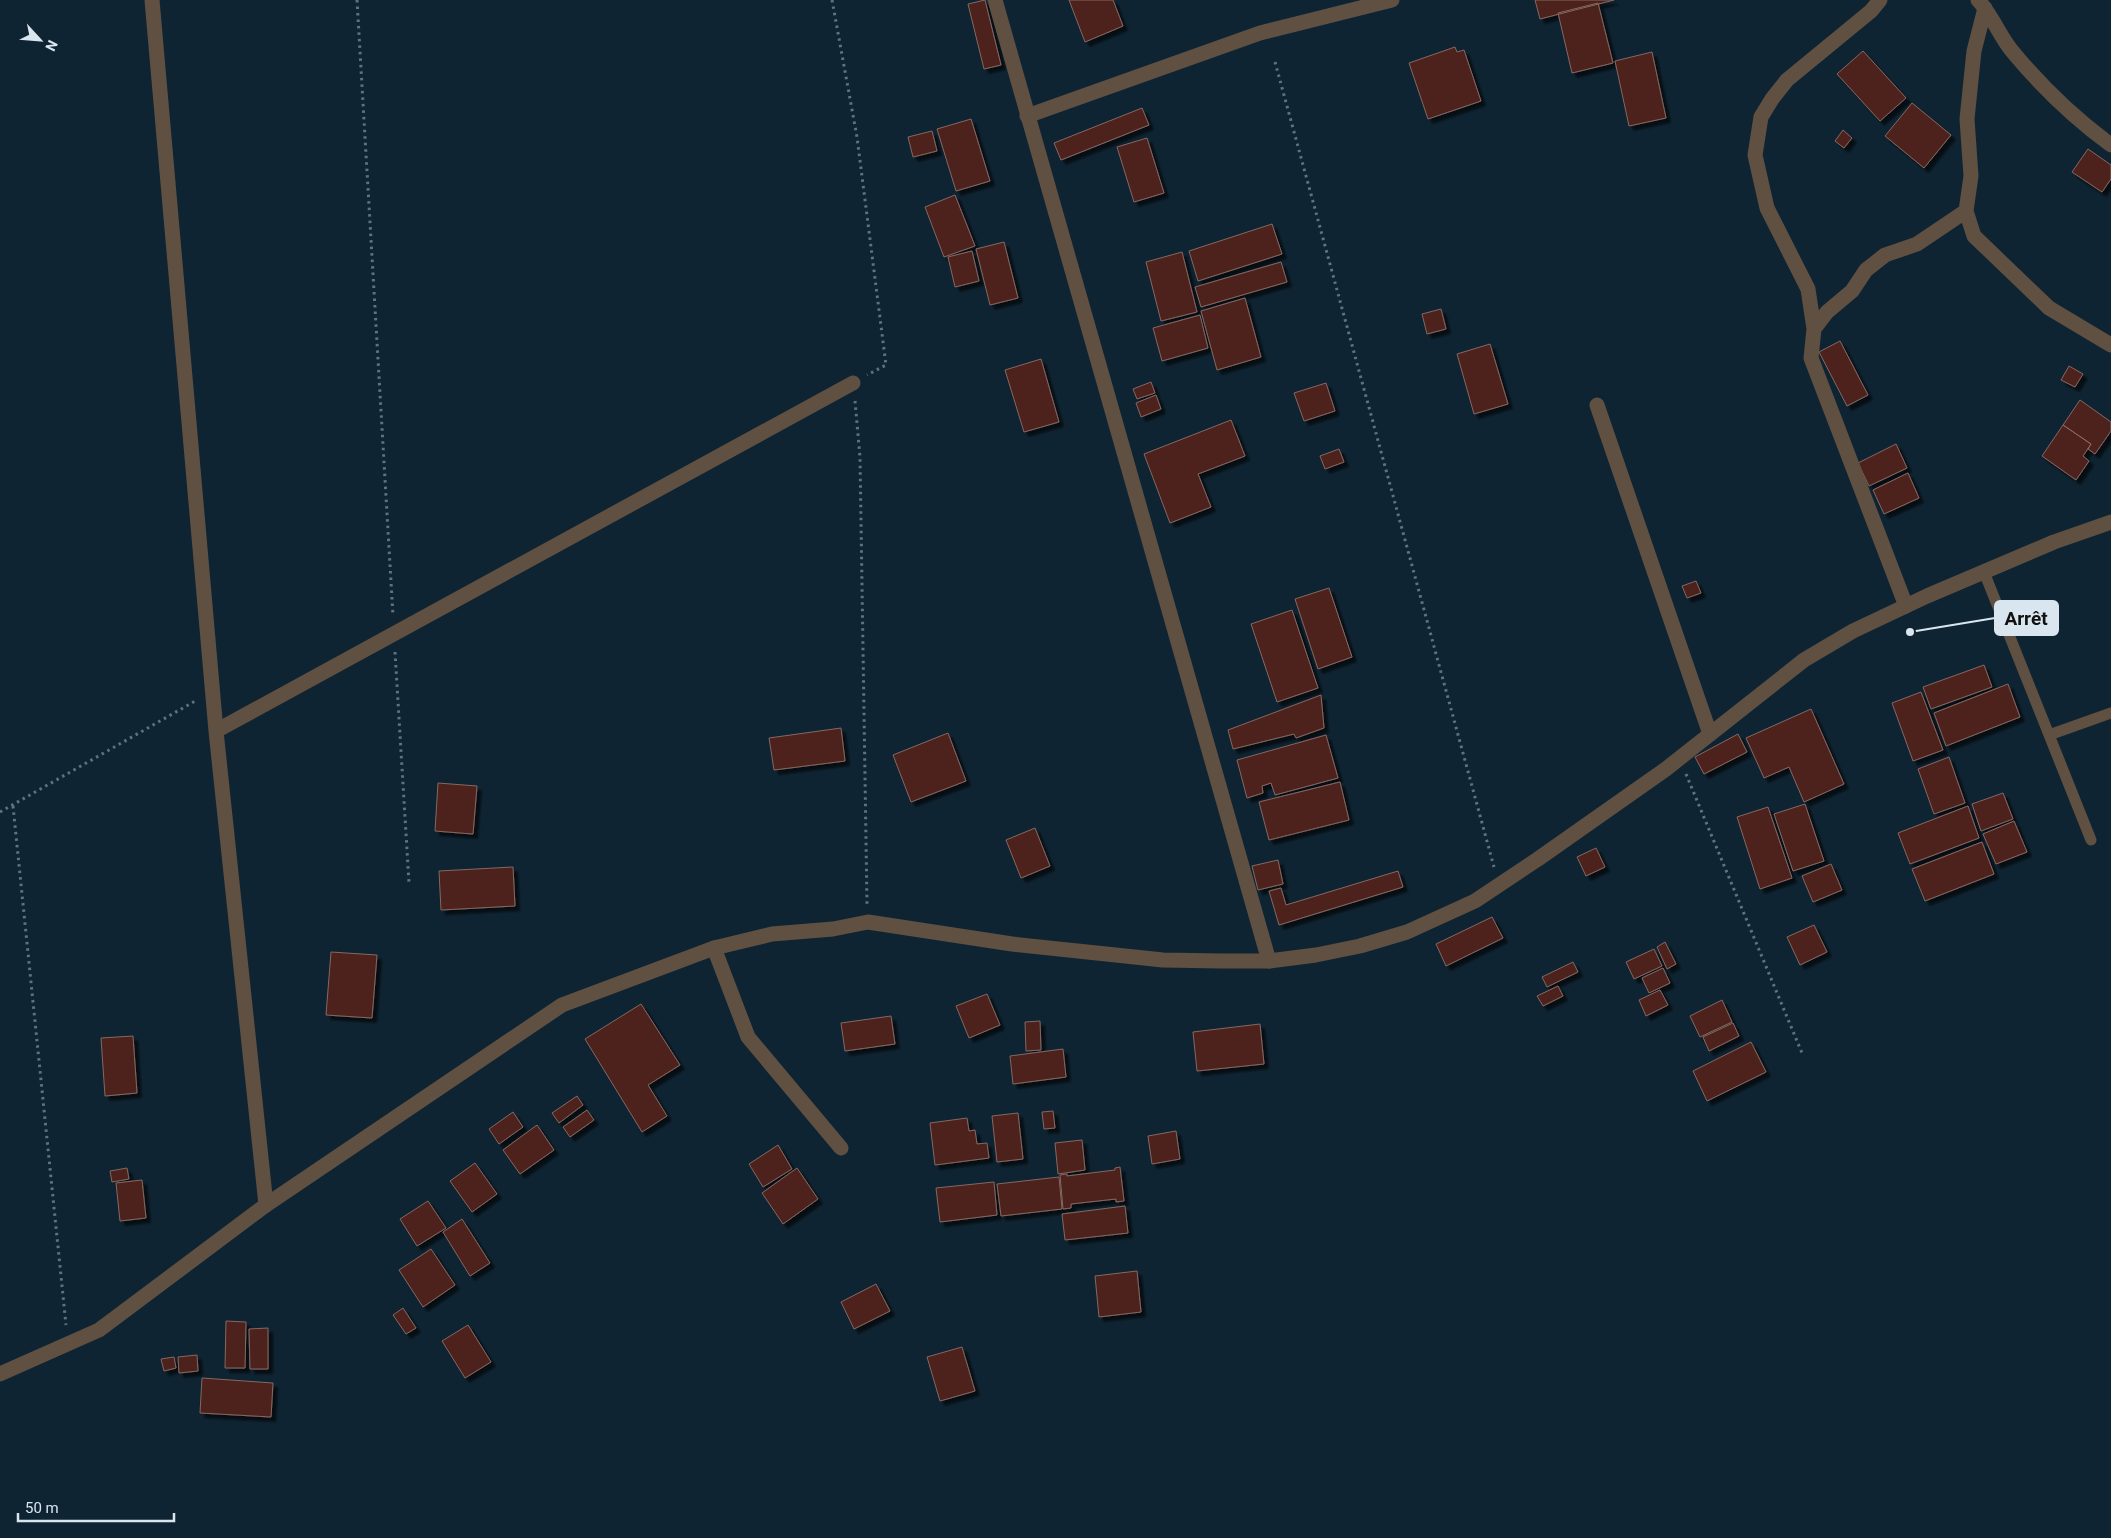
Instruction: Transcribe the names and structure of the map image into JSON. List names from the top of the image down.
{
  "places": ["Arrêt"],
  "scale_bar": "50 m",
  "north": "bottom right"
}
